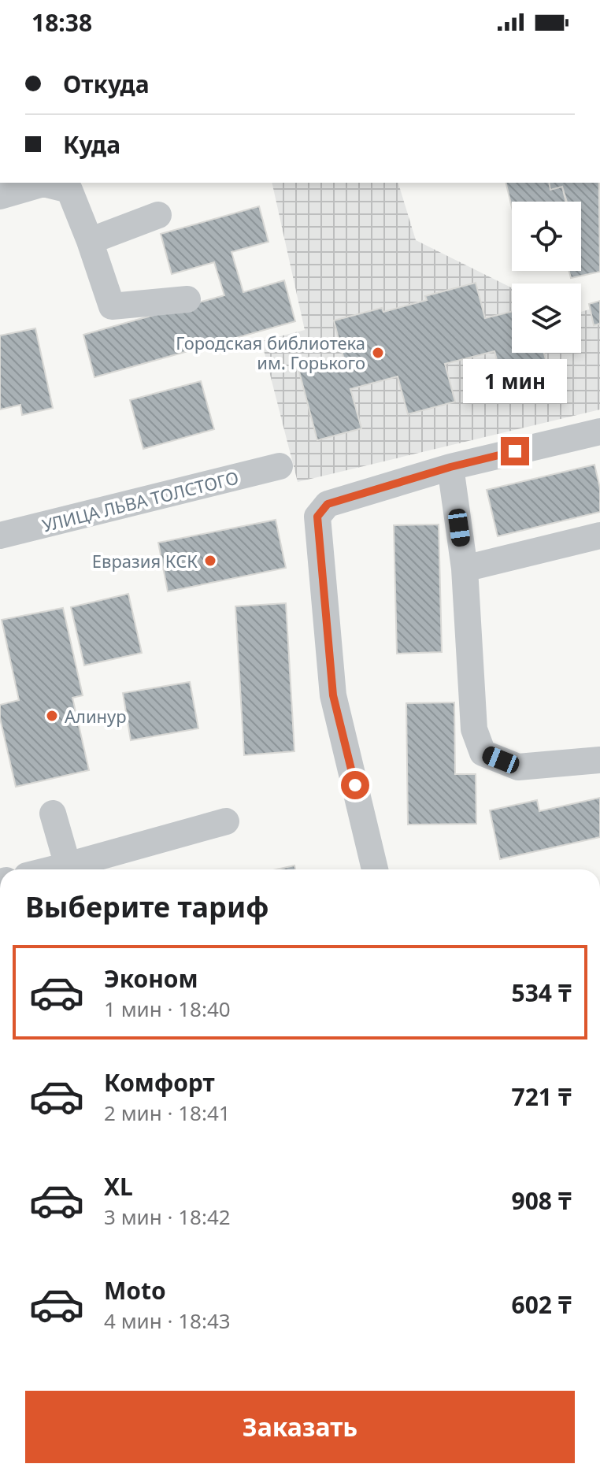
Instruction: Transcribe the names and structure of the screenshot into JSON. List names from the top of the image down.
{
  "streets": {
    "street": ["УЛИЦА ЛЬВА ТОЛСТОГО"]
  },
  "places": ["Городская библиотека им. Горького", "Евразия КСК", "Алинур"],
  "page": {
    "status": "18:38",
    "banner": ["Откуда", "Куда"],
    "bubble": "1 мин",
    "heading": "Выберите тариф",
    "list": [
      {
        "name": "Эконом",
        "note": "1 мин · 18:40",
        "value": "534 ₸"
      },
      {
        "name": "Комфорт",
        "note": "2 мин · 18:41",
        "value": "721 ₸"
      },
      {
        "name": "XL",
        "note": "3 мин · 18:42",
        "value": "908 ₸"
      },
      {
        "name": "Moto",
        "note": "4 мин · 18:43",
        "value": "602 ₸"
      }
    ],
    "buttons": "Заказать"
  }
}
